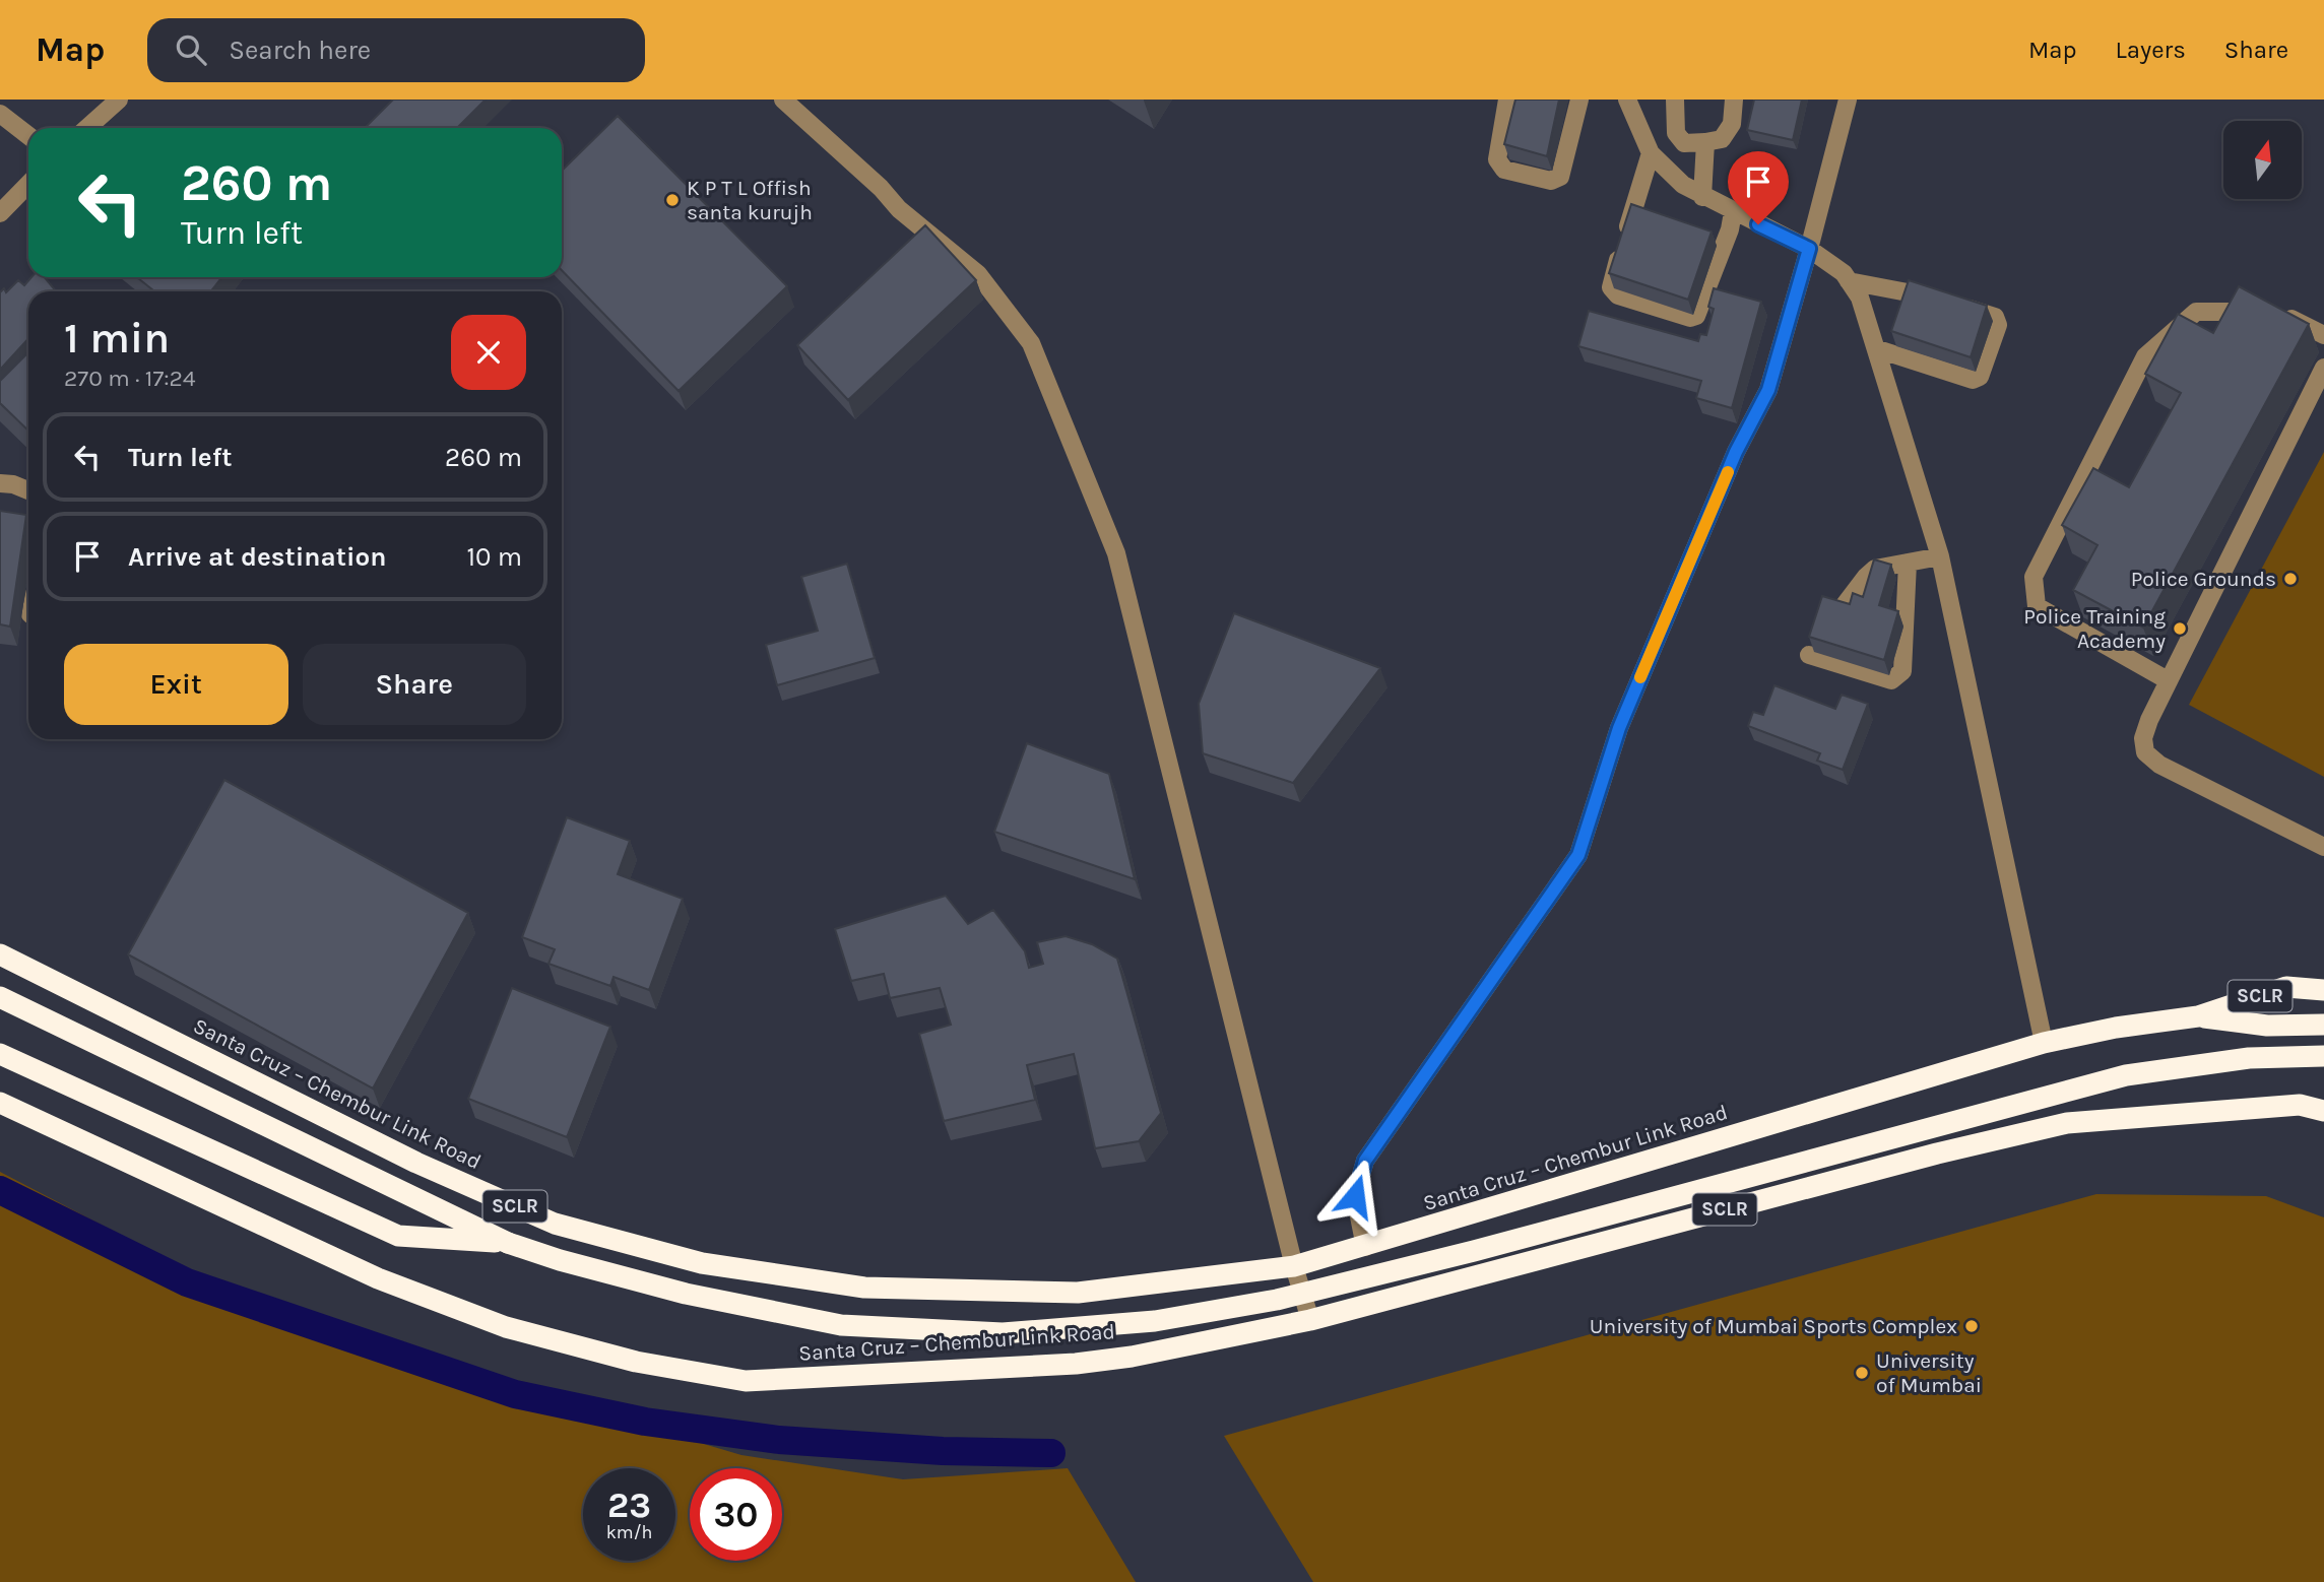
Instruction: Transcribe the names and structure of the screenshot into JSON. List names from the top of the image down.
{
  "streets": {
    "highway": ["SCLR", "Santa Cruz – Chembur Link Road"]
  },
  "places": [
    "K P T L Offish santa kurujh",
    "Police Grounds",
    "Police Training Academy",
    "University of Mumbai Sports Complex",
    "University of Mumbai"
  ],
  "north": "top",
  "page": {
    "header": "Map",
    "search": "Search here",
    "nav": ["Map", "Layers", "Share"],
    "turn": ["260 m", "Turn left"],
    "heading": ["1 min", "270 m · 17:24"],
    "list": [
      {
        "name": "Turn left",
        "value": "260 m"
      },
      {
        "name": "Arrive at destination",
        "value": "10 m"
      }
    ],
    "buttons": ["Exit", "Share"],
    "speed": "23 km/h",
    "limit": "30"
  }
}
